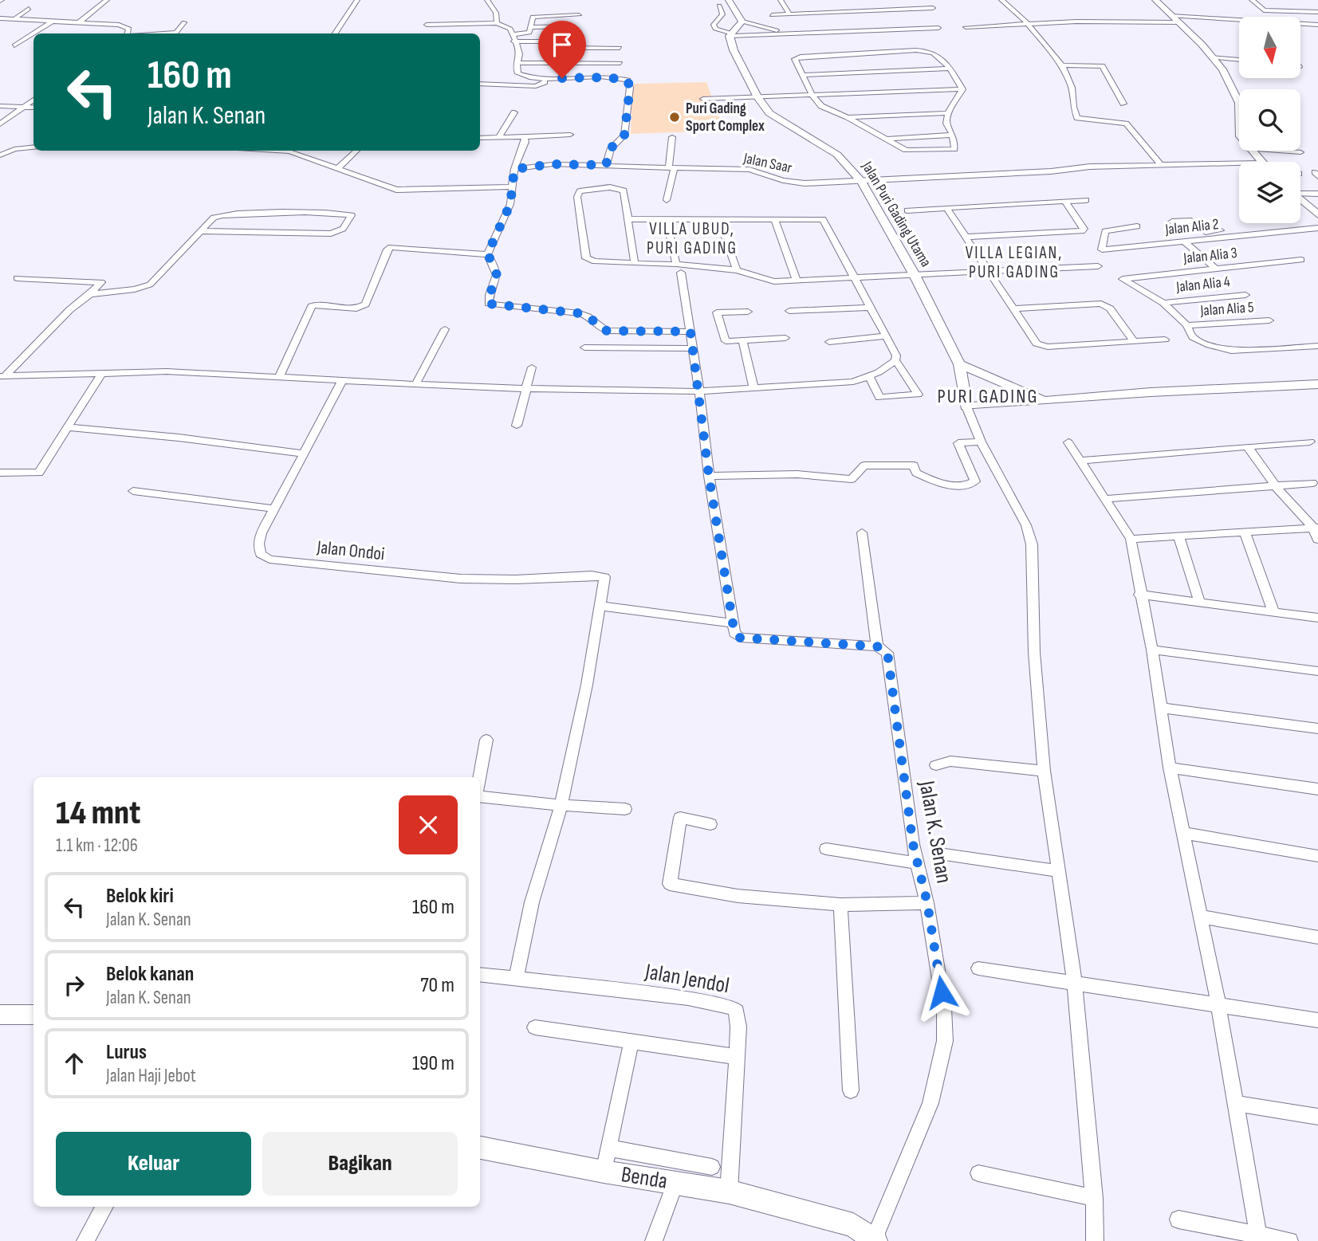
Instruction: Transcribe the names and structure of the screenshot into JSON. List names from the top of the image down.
{
  "streets": {
    "street": [
      "Jalan Saar",
      "Jalan Puri Gading Utama",
      "Jalan Alia 2",
      "Jalan Alia 3",
      "Jalan Alia 4",
      "Jalan Alia 5",
      "Jalan Ondoi",
      "Jalan K. Senan",
      "Jalan Jendol",
      "Benda"
    ]
  },
  "crossings": [
    ["Jalan Saar", "Jalan Puri Gading Utama"],
    ["Jalan Alia 3", "Jalan Alia 4"],
    ["Jalan K. Senan", "Benda"],
    ["Jalan Jendol", "Benda"]
  ],
  "districts": ["VILLA UBUD, PURI GADING", "VILLA LEGIAN, PURI GADING", "PURI GADING"],
  "places": ["Puri Gading Sport Complex"],
  "north": "bottom",
  "page": {
    "turn": ["160 m", "Jalan K. Senan"],
    "heading": ["14 mnt", "1.1 km · 12:06"],
    "list": [
      {
        "name": "Belok kiri",
        "note": "Jalan K. Senan",
        "value": "160 m"
      },
      {
        "name": "Belok kanan",
        "note": "Jalan K. Senan",
        "value": "70 m"
      },
      {
        "name": "Lurus",
        "note": "Jalan Haji Jebot",
        "value": "190 m"
      }
    ],
    "buttons": ["Keluar", "Bagikan"]
  }
}
